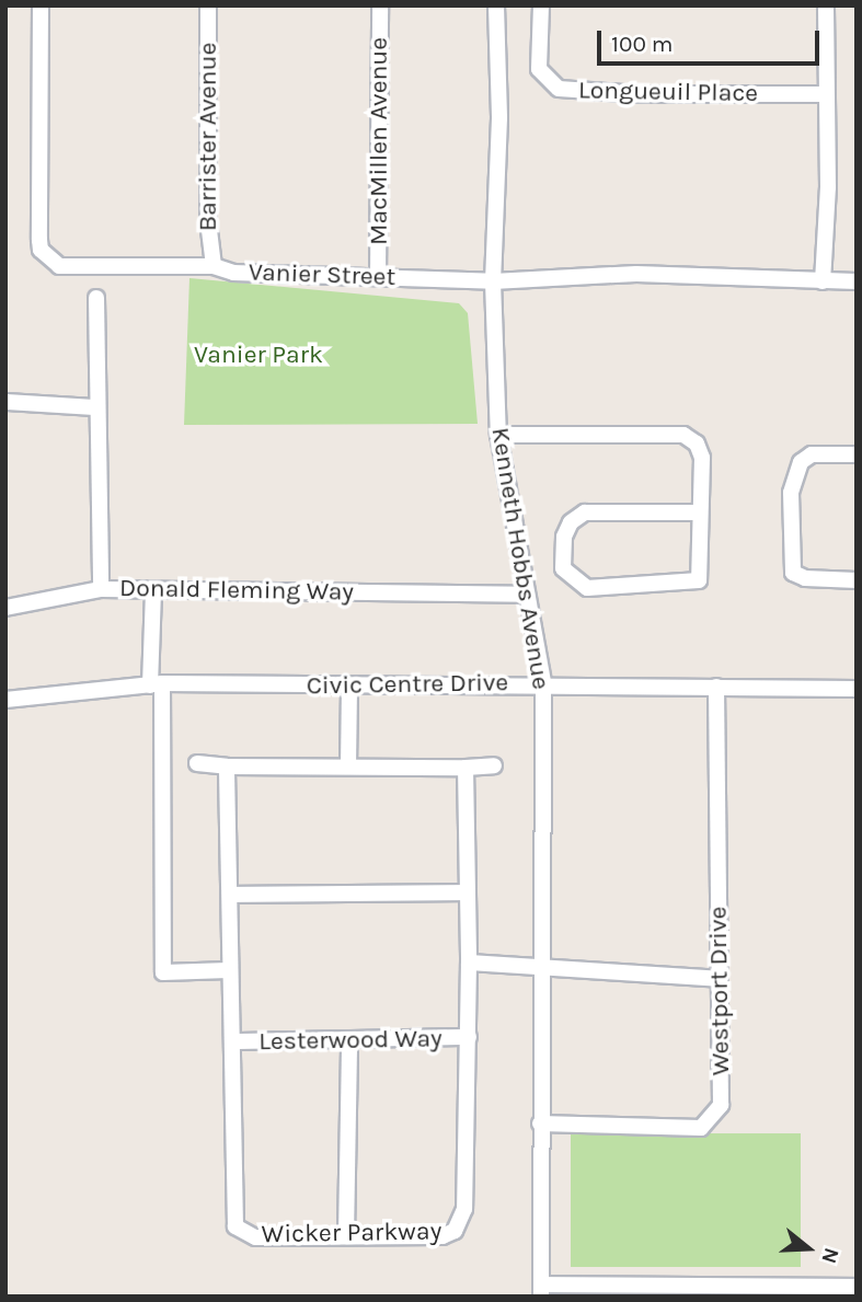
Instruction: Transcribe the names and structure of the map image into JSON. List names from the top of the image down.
{
  "streets": {
    "street": [
      "Longueuil Place",
      "Barrister Avenue",
      "MacMillen Avenue",
      "Vanier Street",
      "Kenneth Hobbs Avenue",
      "Donald Fleming Way",
      "Civic Centre Drive",
      "Westport Drive",
      "Lesterwood Way",
      "Wicker Parkway"
    ]
  },
  "crossings": [
    ["Barrister Avenue", "Vanier Street"],
    ["MacMillen Avenue", "Vanier Street"],
    ["Vanier Street", "Kenneth Hobbs Avenue"],
    ["Kenneth Hobbs Avenue", "Donald Fleming Way"],
    ["Kenneth Hobbs Avenue", "Civic Centre Drive"],
    ["Kenneth Hobbs Avenue", "Westport Drive"],
    ["Civic Centre Drive", "Westport Drive"],
    ["Lesterwood Way", "Wicker Parkway"]
  ],
  "parks": ["Vanier Park"],
  "scale_bar": "100 m",
  "north": "right"
}
